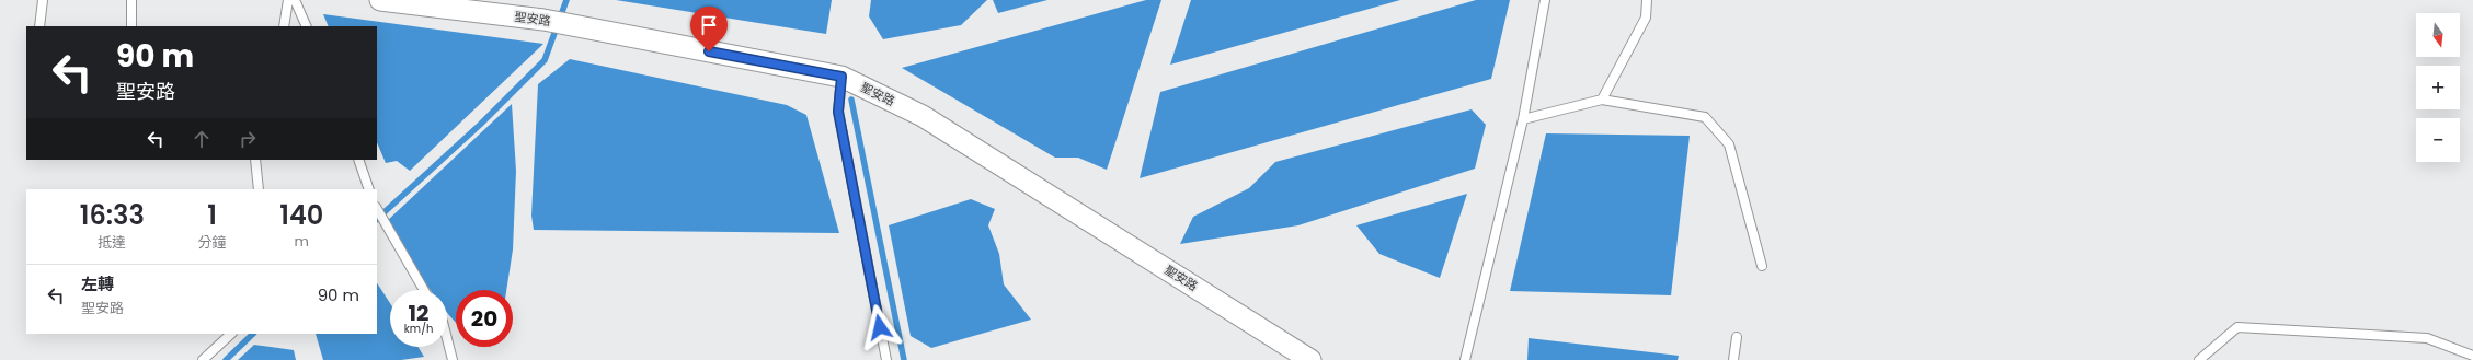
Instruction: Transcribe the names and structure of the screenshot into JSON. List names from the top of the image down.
{
  "streets": {
    "street": ["聖安路"]
  },
  "north": "bottom",
  "page": {
    "map_buttons": ["+", "−"],
    "turn": ["90 m", "聖安路"],
    "eta": [
      "16:33",
      "抵達",
      "1",
      "分鐘",
      "140",
      "m"
    ],
    "list": [
      {
        "name": "左轉",
        "note": "聖安路",
        "value": "90 m"
      }
    ],
    "speed": "12 km/h",
    "limit": "20"
  }
}
